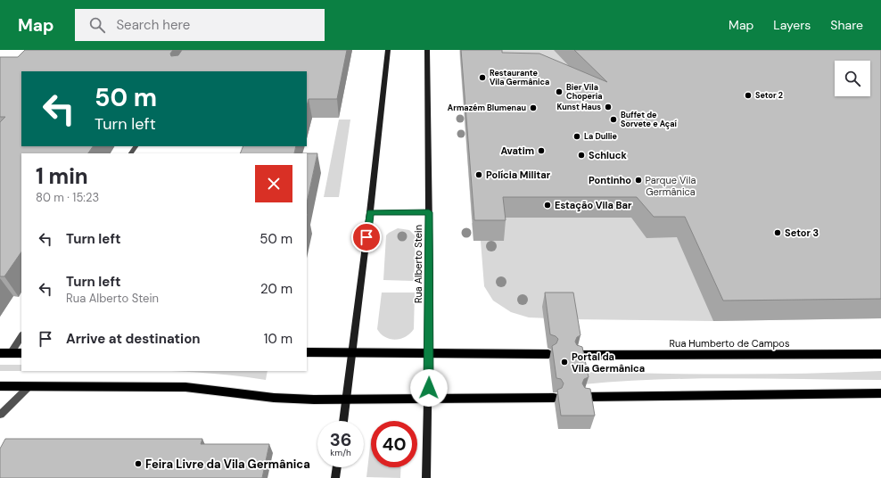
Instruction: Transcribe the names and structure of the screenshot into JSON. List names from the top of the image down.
{
  "streets": {
    "main road": ["Rua Humberto de Campos"],
    "street": ["Rua Alberto Stein"]
  },
  "parks": ["Parque Vila Germânica"],
  "places": [
    "Restaurante Vila Germânica",
    "Bier Vila Choperia",
    "Setor 2",
    "Kunst Haus",
    "Armazém Blumenau",
    "Buffet de Sorvete e Açaí",
    "La Dullie",
    "Avatim",
    "Schluck",
    "Polícia Militar",
    "Pontinho",
    "Estação Vila Bar",
    "Setor 3",
    "Portal da Vila Germânica",
    "Feira Livre da Vila Germânica"
  ],
  "page": {
    "header": "Map",
    "search": "Search here",
    "nav": ["Map", "Layers", "Share"],
    "turn": ["50 m", "Turn left"],
    "heading": ["1 min", "80 m · 15:23"],
    "list": [
      {
        "name": "Turn left",
        "value": "50 m"
      },
      {
        "name": "Turn left",
        "note": "Rua Alberto Stein",
        "value": "20 m"
      },
      {
        "name": "Arrive at destination",
        "value": "10 m"
      }
    ],
    "speed": "36 km/h",
    "limit": "40"
  }
}
